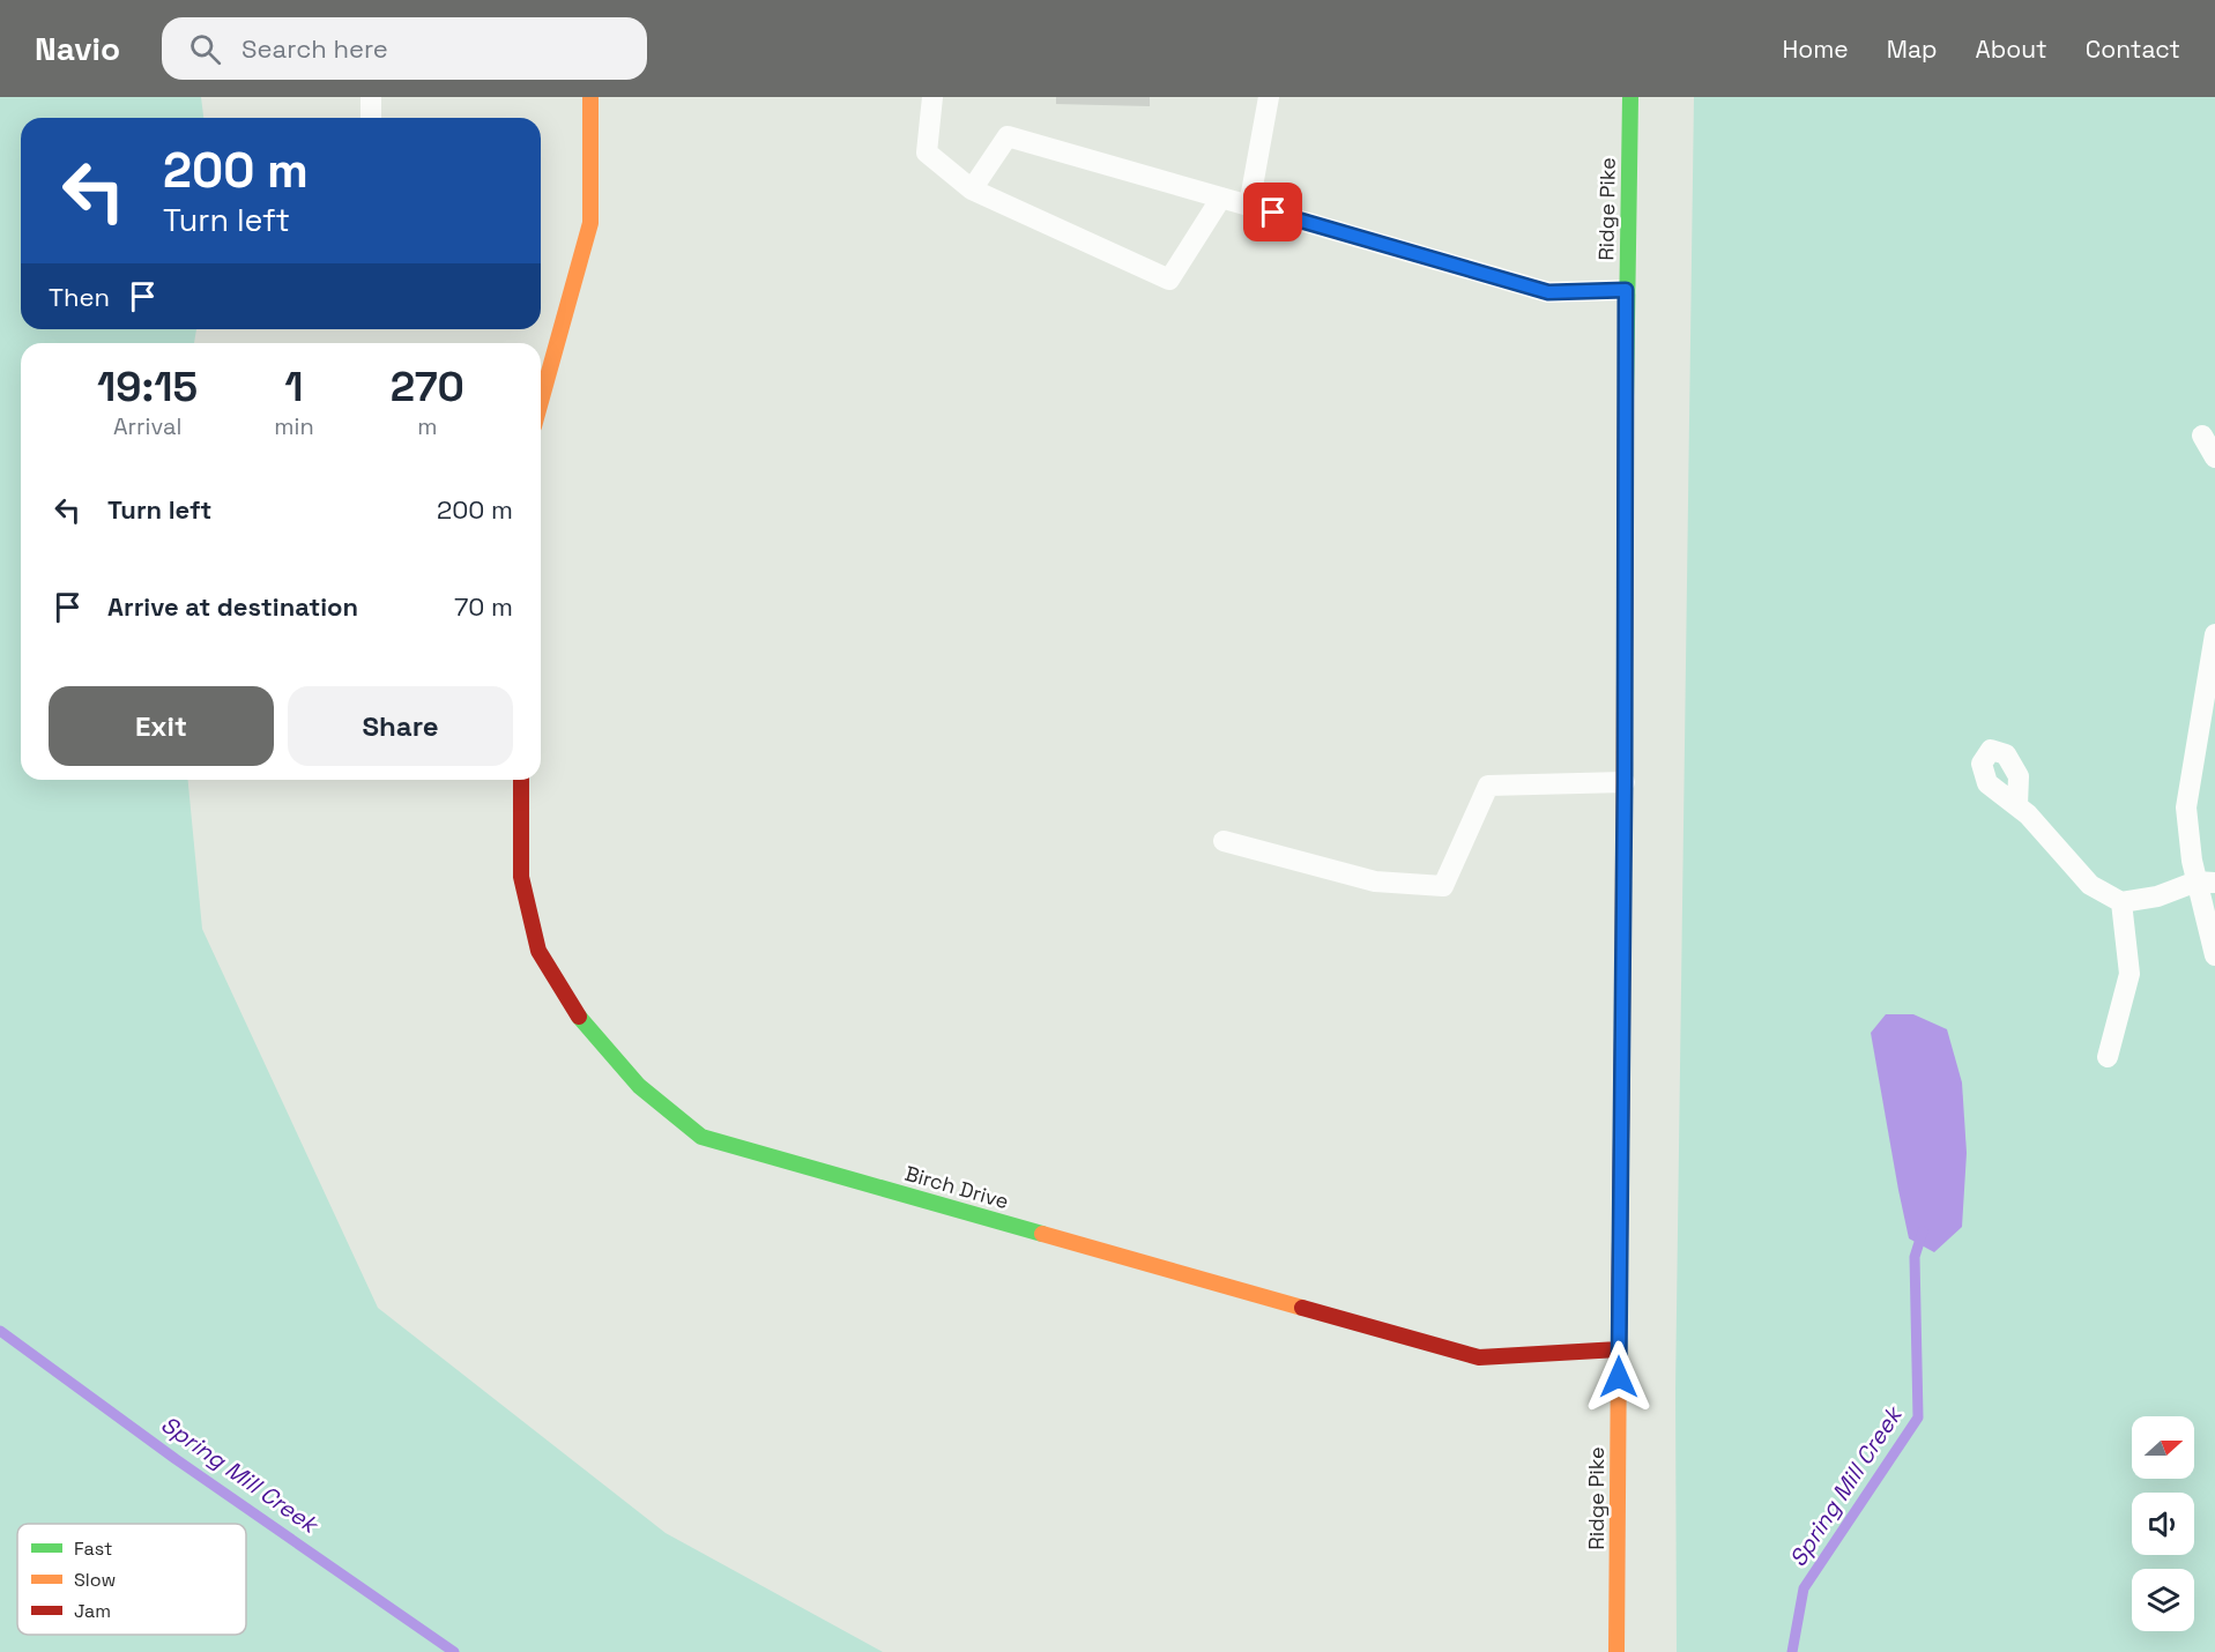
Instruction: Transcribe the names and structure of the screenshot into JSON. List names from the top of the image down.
{
  "streets": {
    "street": ["Ridge Pike", "Birch Drive"]
  },
  "crossings": [
    ["Ridge Pike", "Birch Drive"]
  ],
  "water": ["Spring Mill Creek"],
  "legend": ["Fast", "Slow", "Jam"],
  "north": "right",
  "page": {
    "header": "Navio",
    "search": "Search here",
    "nav": [
      "Home",
      "Map",
      "About",
      "Contact"
    ],
    "turn": ["200 m", "Turn left"],
    "then": "Then",
    "eta": [
      "19:15",
      "Arrival",
      "1",
      "min",
      "270",
      "m"
    ],
    "list": [
      {
        "name": "Turn left",
        "value": "200 m"
      },
      {
        "name": "Arrive at destination",
        "value": "70 m"
      }
    ],
    "buttons": ["Exit", "Share"]
  }
}
